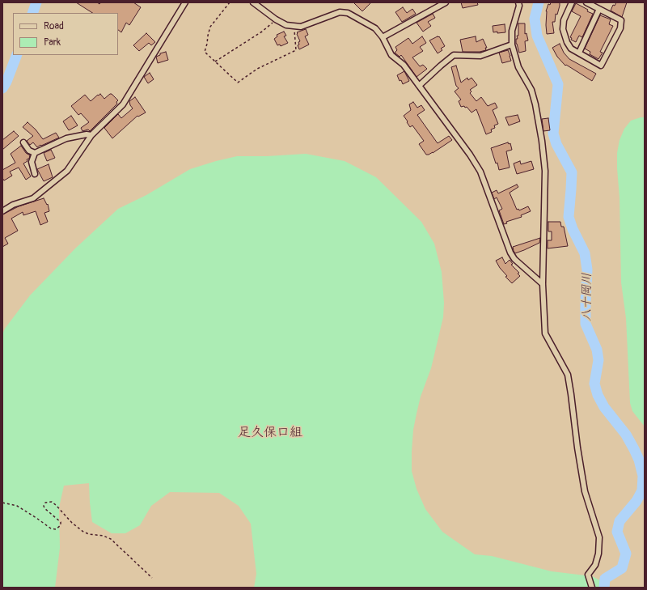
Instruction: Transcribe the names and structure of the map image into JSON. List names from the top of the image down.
{
  "districts": ["足久保口組"],
  "water": ["八十岡川"],
  "legend": ["Road", "Park"]
}
